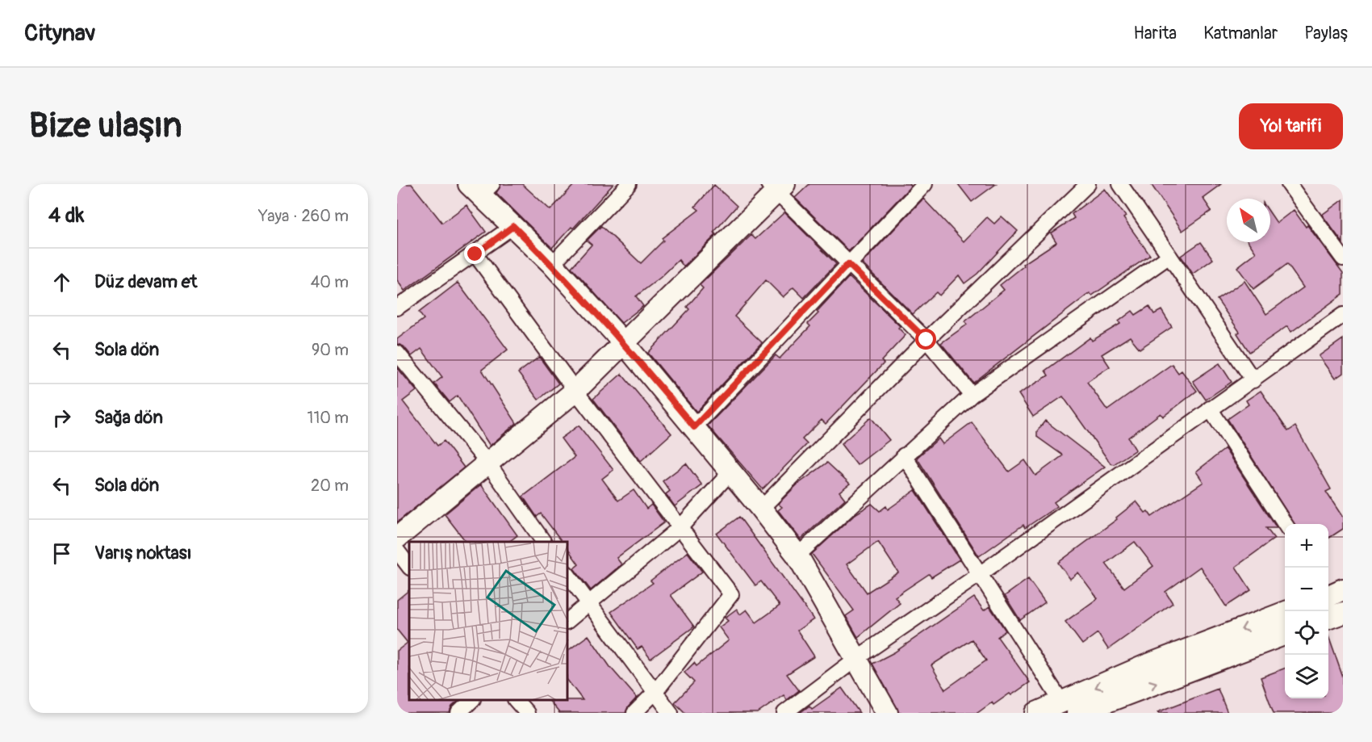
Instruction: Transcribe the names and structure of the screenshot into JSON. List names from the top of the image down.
{
  "north": "top left",
  "page": {
    "header": "Citynav",
    "nav": ["Harita", "Katmanlar", "Paylaş"],
    "buttons": "Yol tarifi",
    "title": "Bize ulaşın",
    "heading": ["4 dk", "Yaya · 260 m"],
    "list": [
      ["Düz devam et", "40 m"],
      ["Sola dön", "90 m"],
      ["Sağa dön", "110 m"],
      ["Sola dön", "20 m"],
      "Varış noktası"
    ],
    "map_buttons": ["+", "−"]
  }
}
